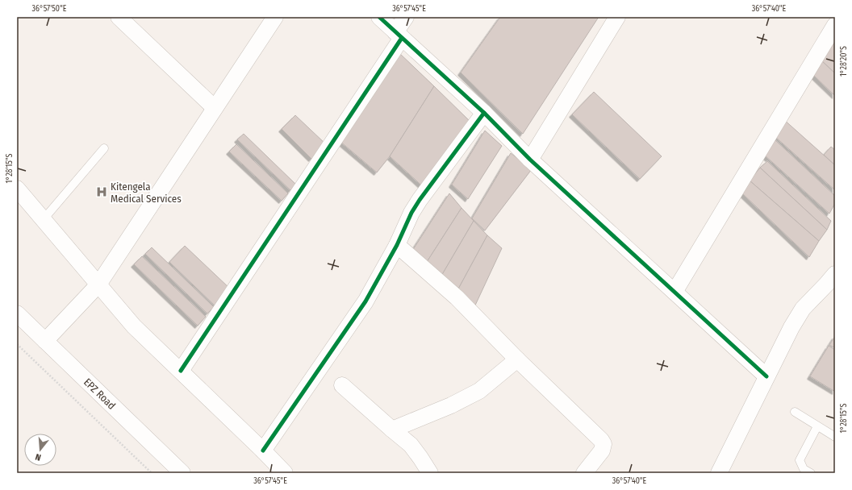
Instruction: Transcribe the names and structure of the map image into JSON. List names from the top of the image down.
{
  "streets": {
    "street": ["EPZ Road"]
  },
  "places": {
    "hospital": ["Kitengela Medical Services"]
  },
  "north": "bottom",
  "coordinates": [
    "36°57'50\"E",
    "36°57'45\"E",
    "36°57'40\"E",
    "1°28'20\"S",
    "1°28'15\"S"
  ]
}
